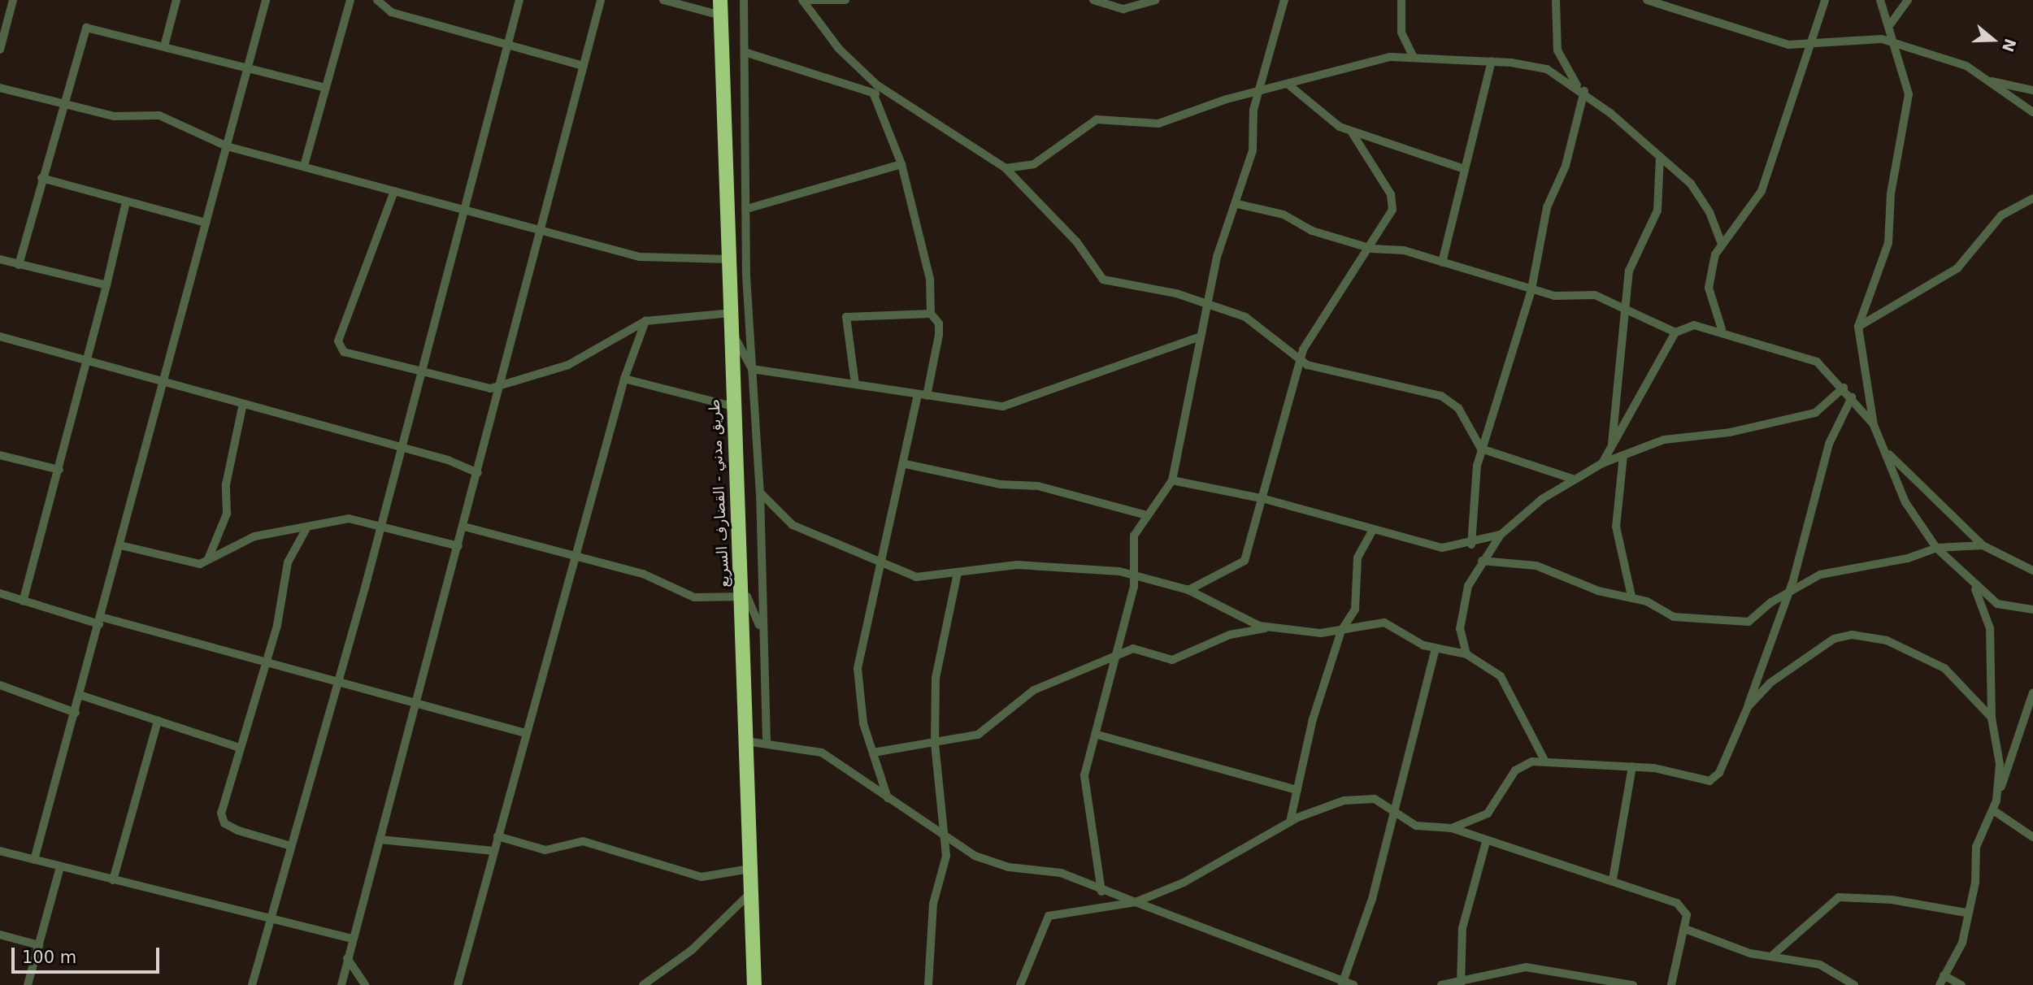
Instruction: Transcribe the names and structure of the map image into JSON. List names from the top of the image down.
{
  "streets": {
    "highway": ["طريق مدني - القضارف السريع"]
  },
  "scale_bar": "100 m",
  "north": "right"
}
